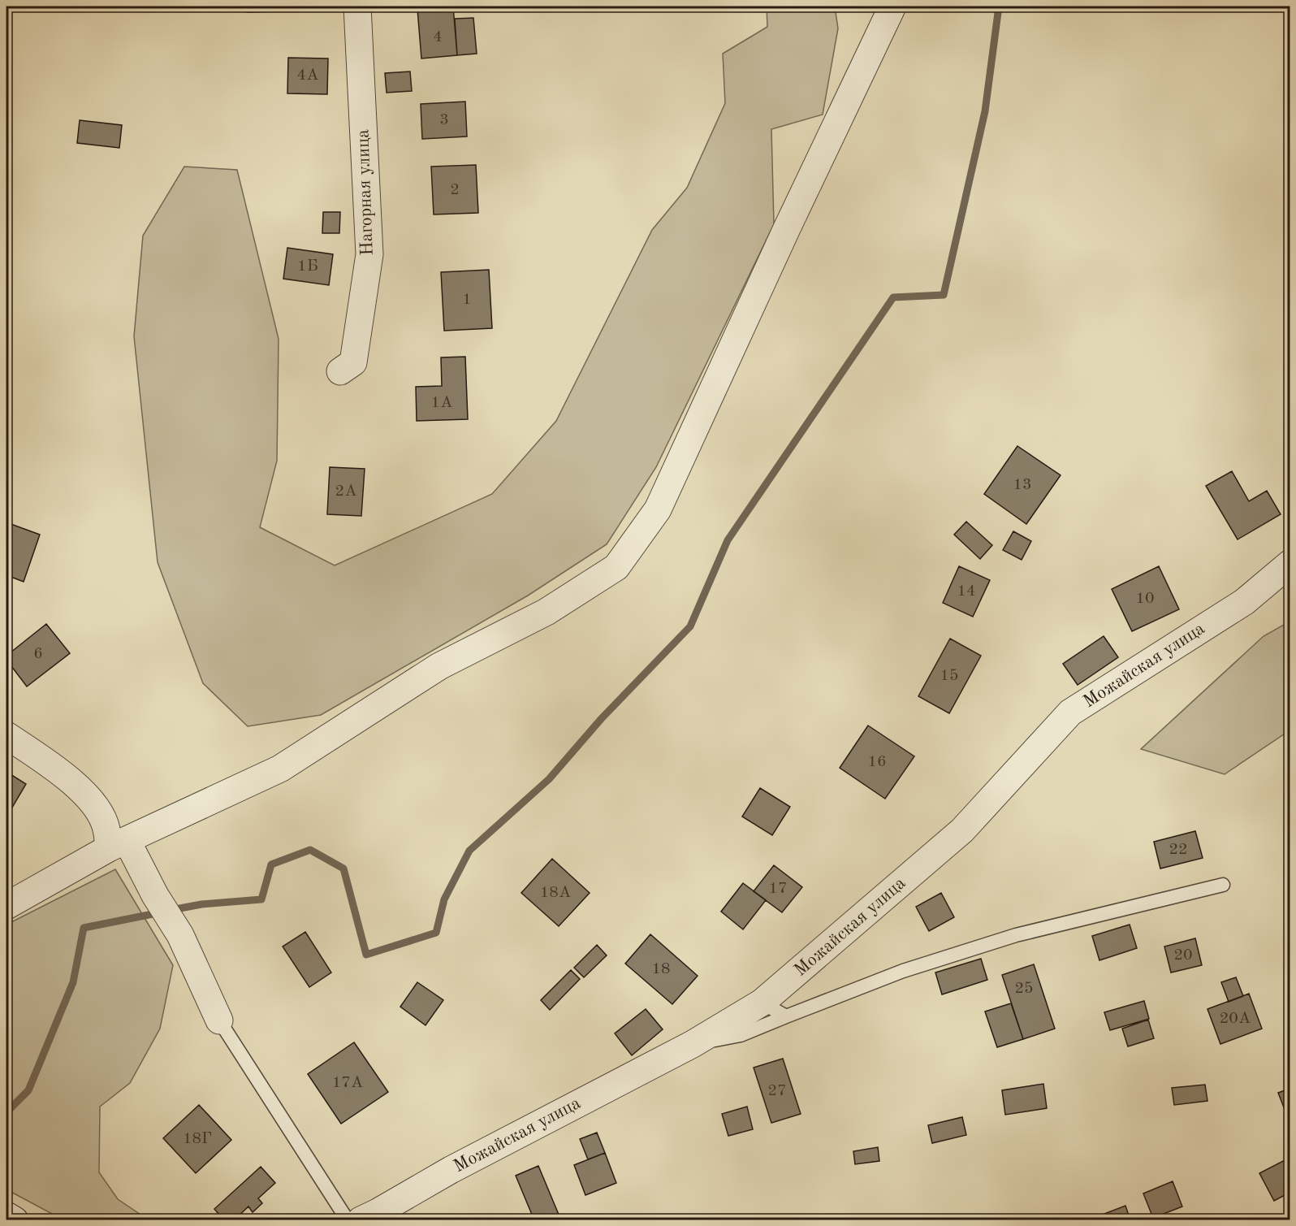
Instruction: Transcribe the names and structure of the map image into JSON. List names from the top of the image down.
{
  "streets": {
    "street": ["Нагорная улица", "Можайская улица"]
  },
  "house_numbers": [
    "4",
    "4А",
    "3",
    "2",
    "1Б",
    "1",
    "1А",
    "13",
    "2А",
    "14",
    "10",
    "6",
    "15",
    "16",
    "22",
    "17",
    "18А",
    "20",
    "18",
    "25",
    "20А",
    "17А",
    "27",
    "18Г"
  ]
}
